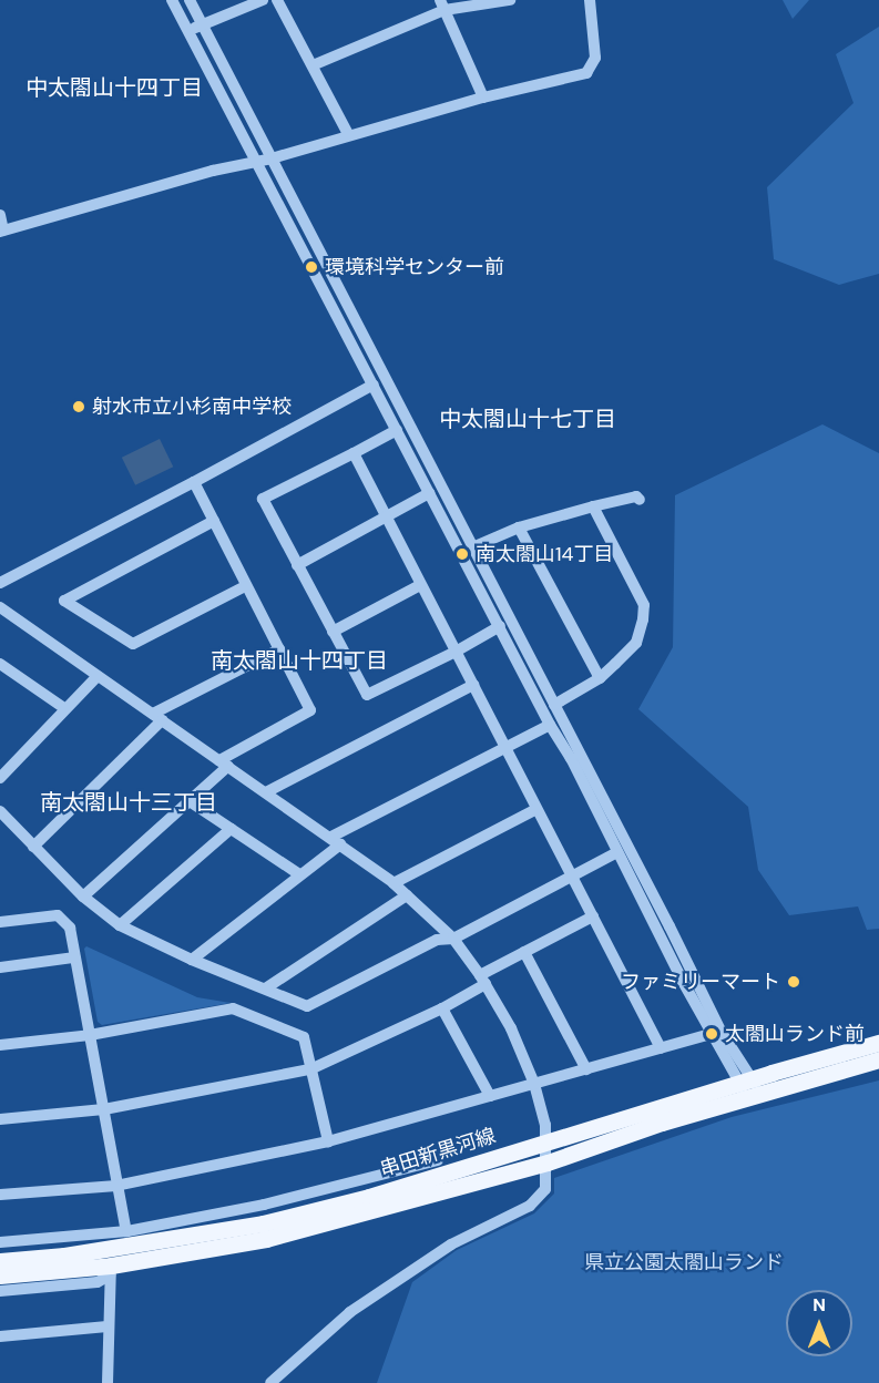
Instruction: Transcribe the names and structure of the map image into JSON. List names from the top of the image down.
{
  "streets": {
    "main road": ["串田新黒河線"]
  },
  "districts": [
    "中太閤山十四丁目",
    "中太閤山十七丁目",
    "南太閤山十四丁目",
    "南太閤山十三丁目"
  ],
  "parks": ["県立公園太閤山ランド"],
  "places": [
    "環境科学センター前",
    "射水市立小杉南中学校",
    "南太閤山14丁目",
    "ファミリーマート",
    "太閤山ランド前"
  ],
  "north": "top"
}
